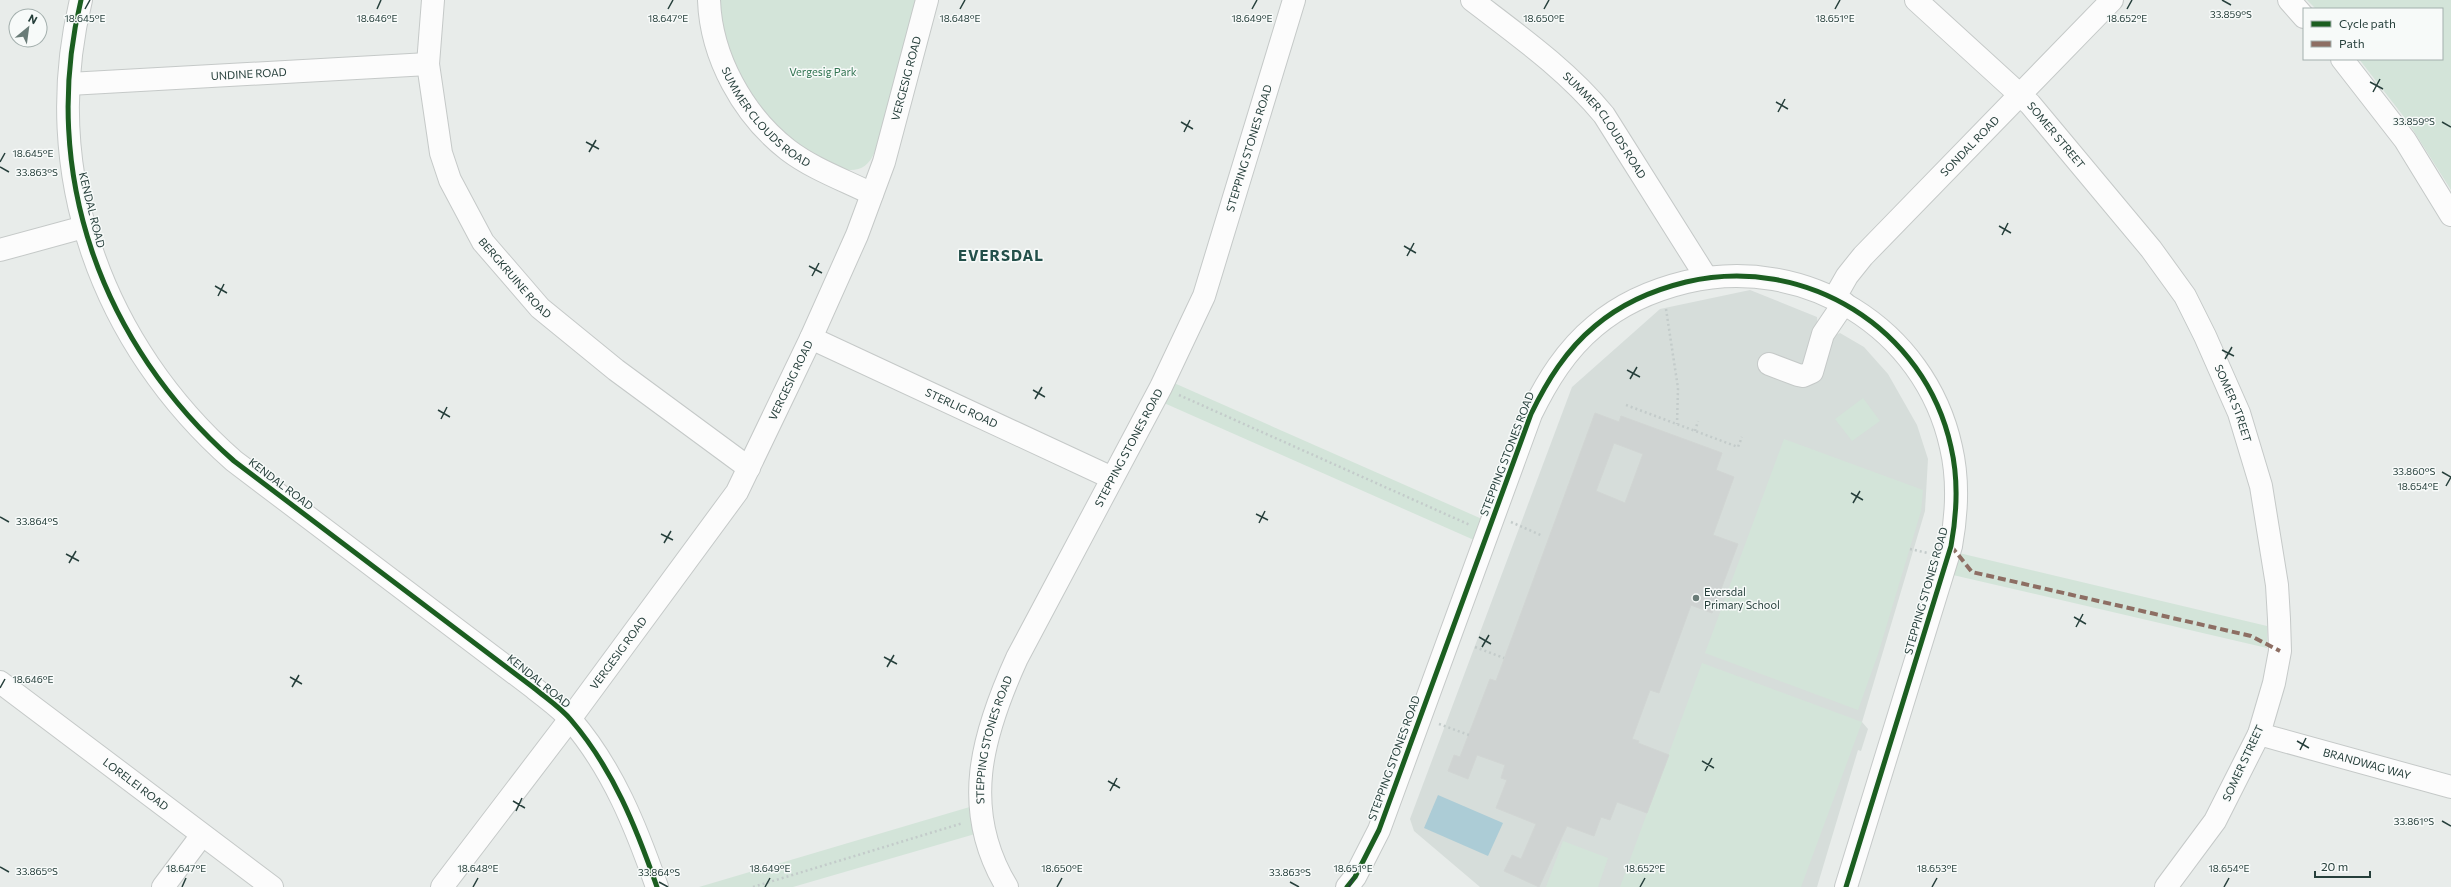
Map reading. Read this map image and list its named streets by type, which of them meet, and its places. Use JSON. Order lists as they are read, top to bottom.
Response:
{
  "streets": {
    "street": [
      "UNDINE ROAD",
      "VERGESIG ROAD",
      "SUMMER CLOUDS ROAD",
      "SOMER STREET",
      "SONDAL ROAD",
      "STEPPING STONES ROAD",
      "KENDAL ROAD",
      "BERGKRUINE ROAD",
      "STERLIG ROAD",
      "BRANDWAG WAY",
      "LORELEI ROAD"
    ]
  },
  "crossings": [
    ["UNDINE ROAD", "KENDAL ROAD"],
    ["UNDINE ROAD", "BERGKRUINE ROAD"],
    ["VERGESIG ROAD", "SUMMER CLOUDS ROAD"],
    ["VERGESIG ROAD", "KENDAL ROAD"],
    ["VERGESIG ROAD", "BERGKRUINE ROAD"],
    ["VERGESIG ROAD", "STERLIG ROAD"],
    ["SUMMER CLOUDS ROAD", "STEPPING STONES ROAD"],
    ["SOMER STREET", "SONDAL ROAD"],
    ["SOMER STREET", "BRANDWAG WAY"],
    ["SONDAL ROAD", "STEPPING STONES ROAD"],
    ["STEPPING STONES ROAD", "STERLIG ROAD"]
  ],
  "districts": ["EVERSDAL"],
  "parks": ["Vergesig Park"],
  "places": ["Eversdal Primary School"],
  "legend": ["Cycle path", "Path"],
  "scale_bar": "20 m",
  "north": "top right",
  "coordinates": [
    "33.859°S",
    "18.645°E",
    "18.646°E",
    "18.647°E",
    "18.648°E",
    "18.649°E",
    "18.650°E",
    "18.651°E",
    "18.652°E",
    "33.863°S",
    "33.860°S",
    "18.654°E",
    "33.864°S",
    "33.861°S",
    "18.653°E",
    "33.865°S"
  ]
}
